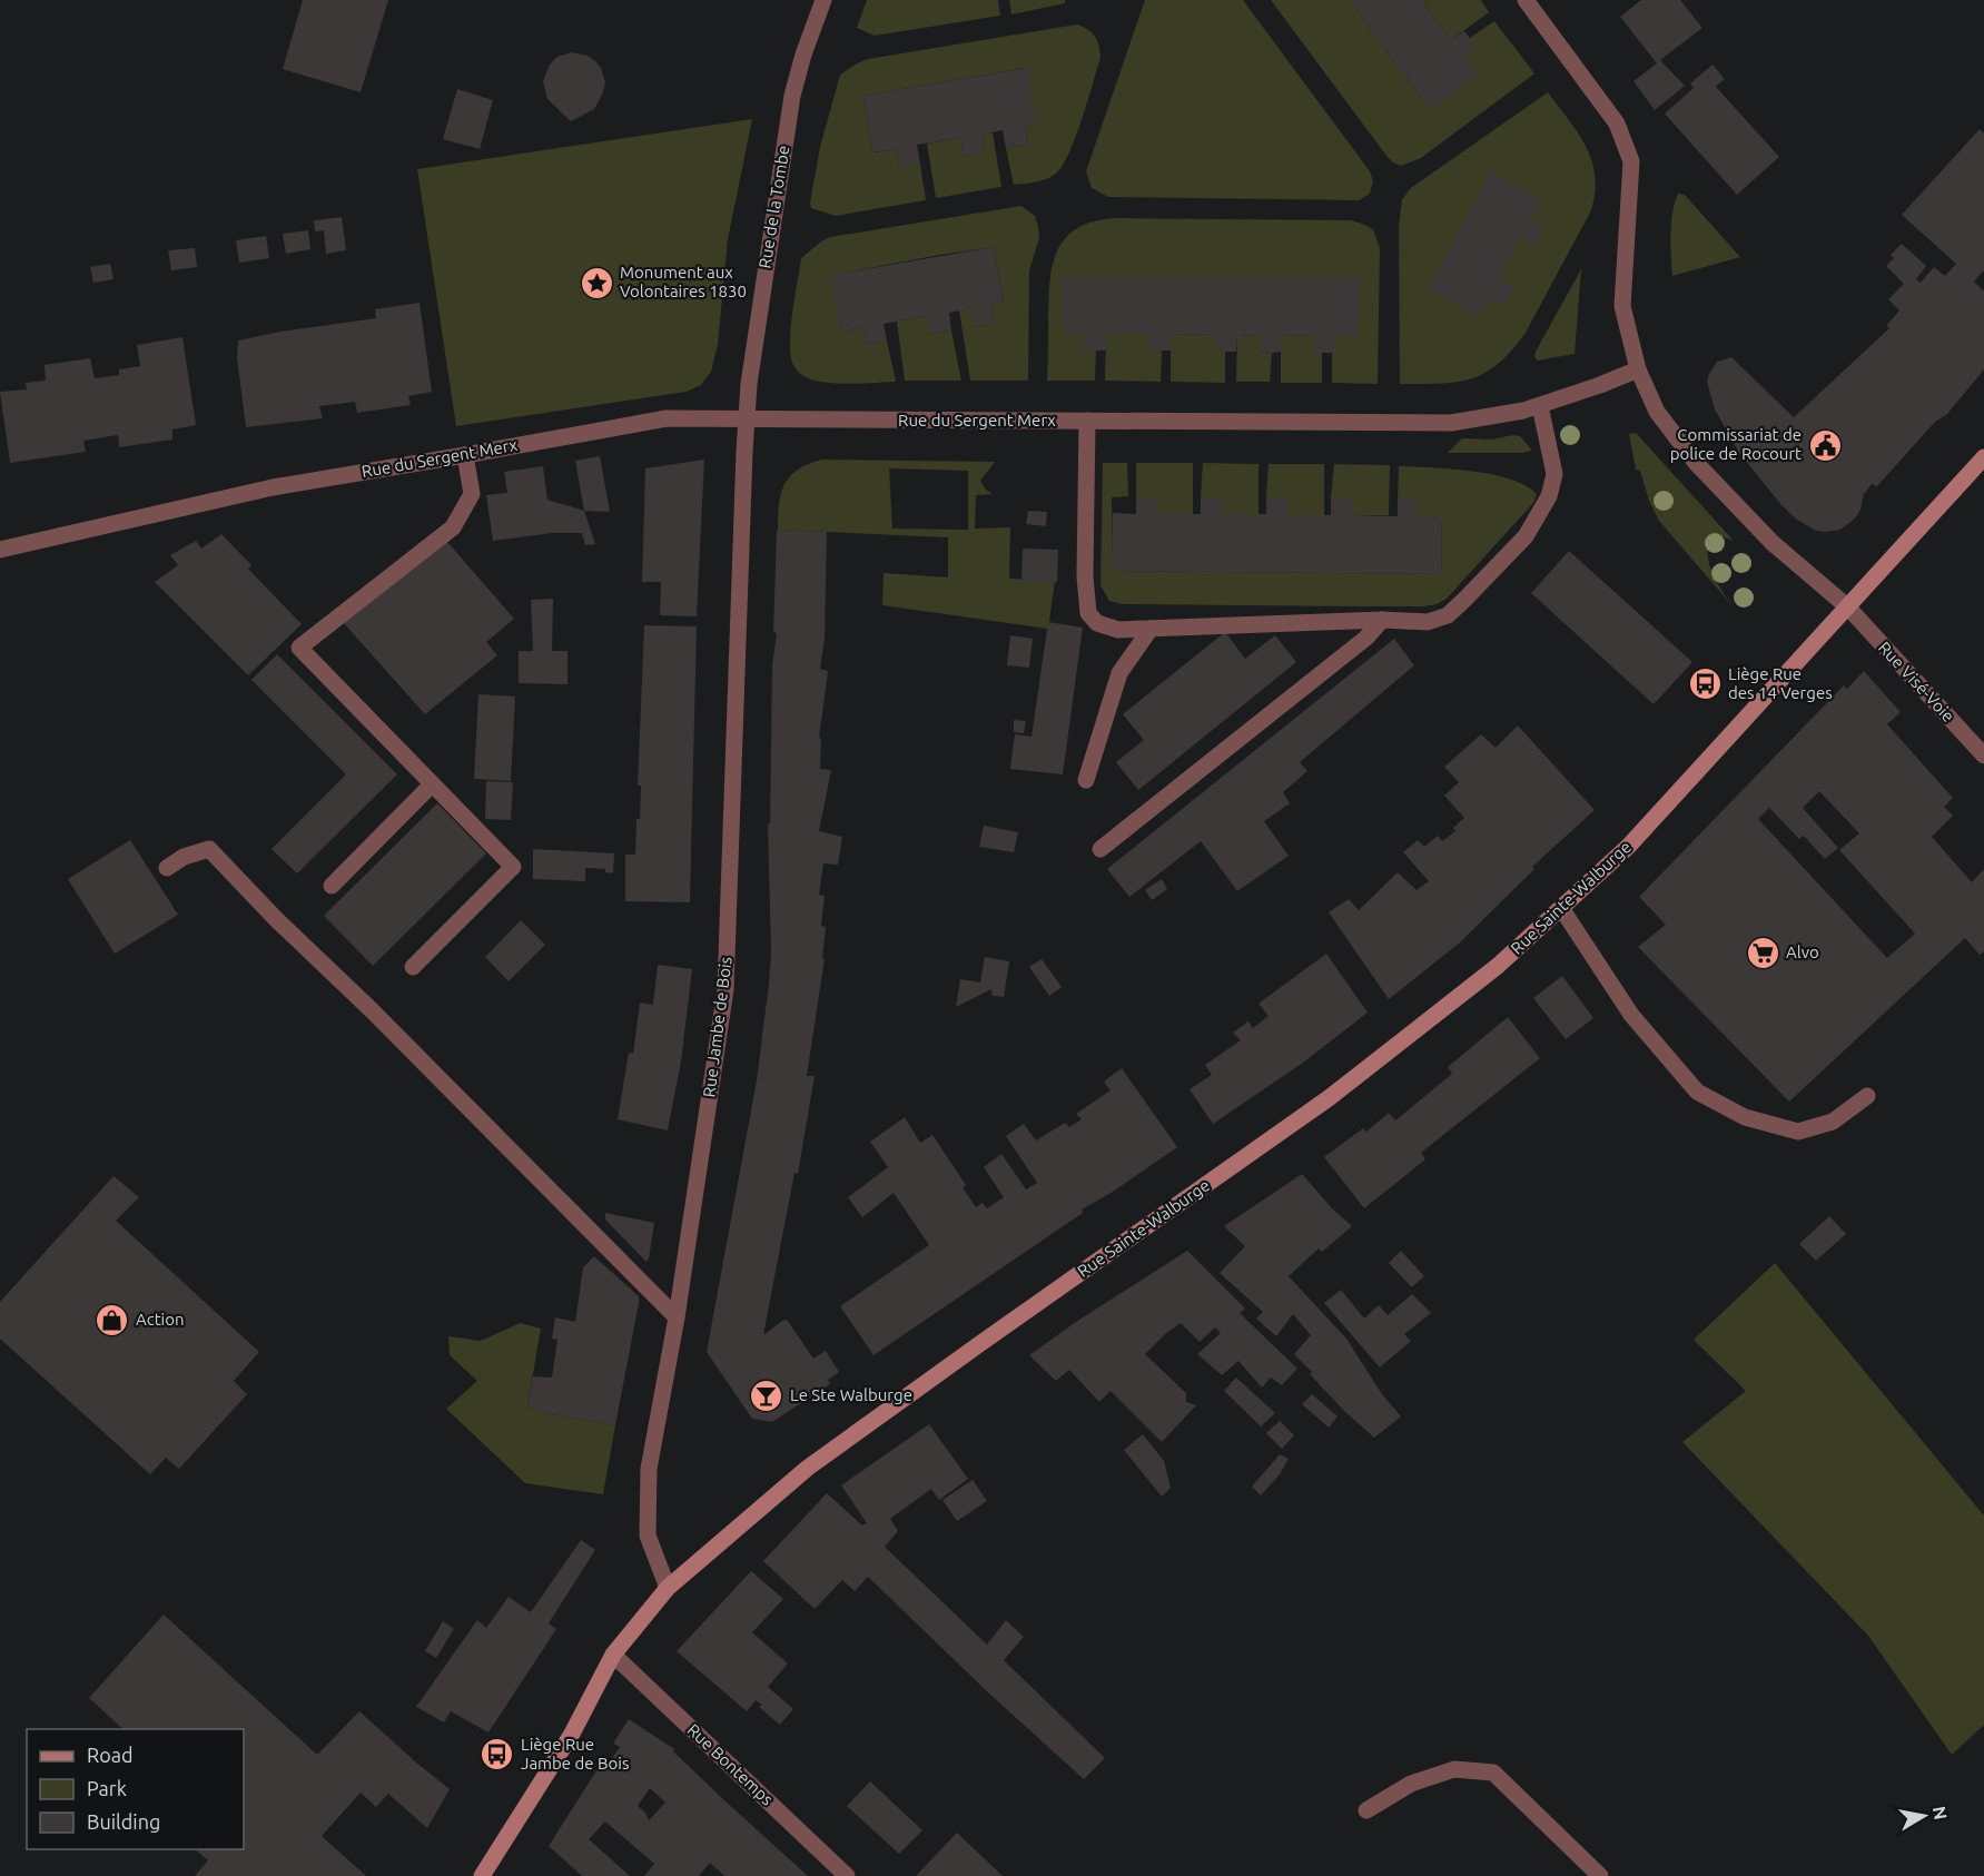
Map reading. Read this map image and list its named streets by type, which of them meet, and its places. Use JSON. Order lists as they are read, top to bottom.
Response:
{
  "streets": {
    "main road": ["Rue Sainte-Walburge"],
    "street": [
      "Rue de la Tombe",
      "Rue du Sergent Merx",
      "Rue Visé-Voie",
      "Rue Jambe de Bois",
      "Rue Bontemps"
    ]
  },
  "crossings": [
    ["Rue de la Tombe", "Rue du Sergent Merx"],
    ["Rue de la Tombe", "Rue Jambe de Bois"],
    ["Rue du Sergent Merx", "Rue Jambe de Bois"],
    ["Rue Visé-Voie", "Rue Sainte-Walburge"],
    ["Rue Sainte-Walburge", "Rue Jambe de Bois"],
    ["Rue Sainte-Walburge", "Rue Bontemps"]
  ],
  "places": {
    "place": ["Monument aux Volontaires 1830"],
    "public building": ["Commissariat de police de Rocourt"],
    "bus stop": ["Liège Rue des 14 Verges", "Liège Rue Jambe de Bois"],
    "supermarket": ["Alvo"],
    "shop": ["Action"],
    "bar": ["Le Ste Walburge"]
  },
  "legend": ["Road", "Park", "Building"],
  "north": "right"
}
